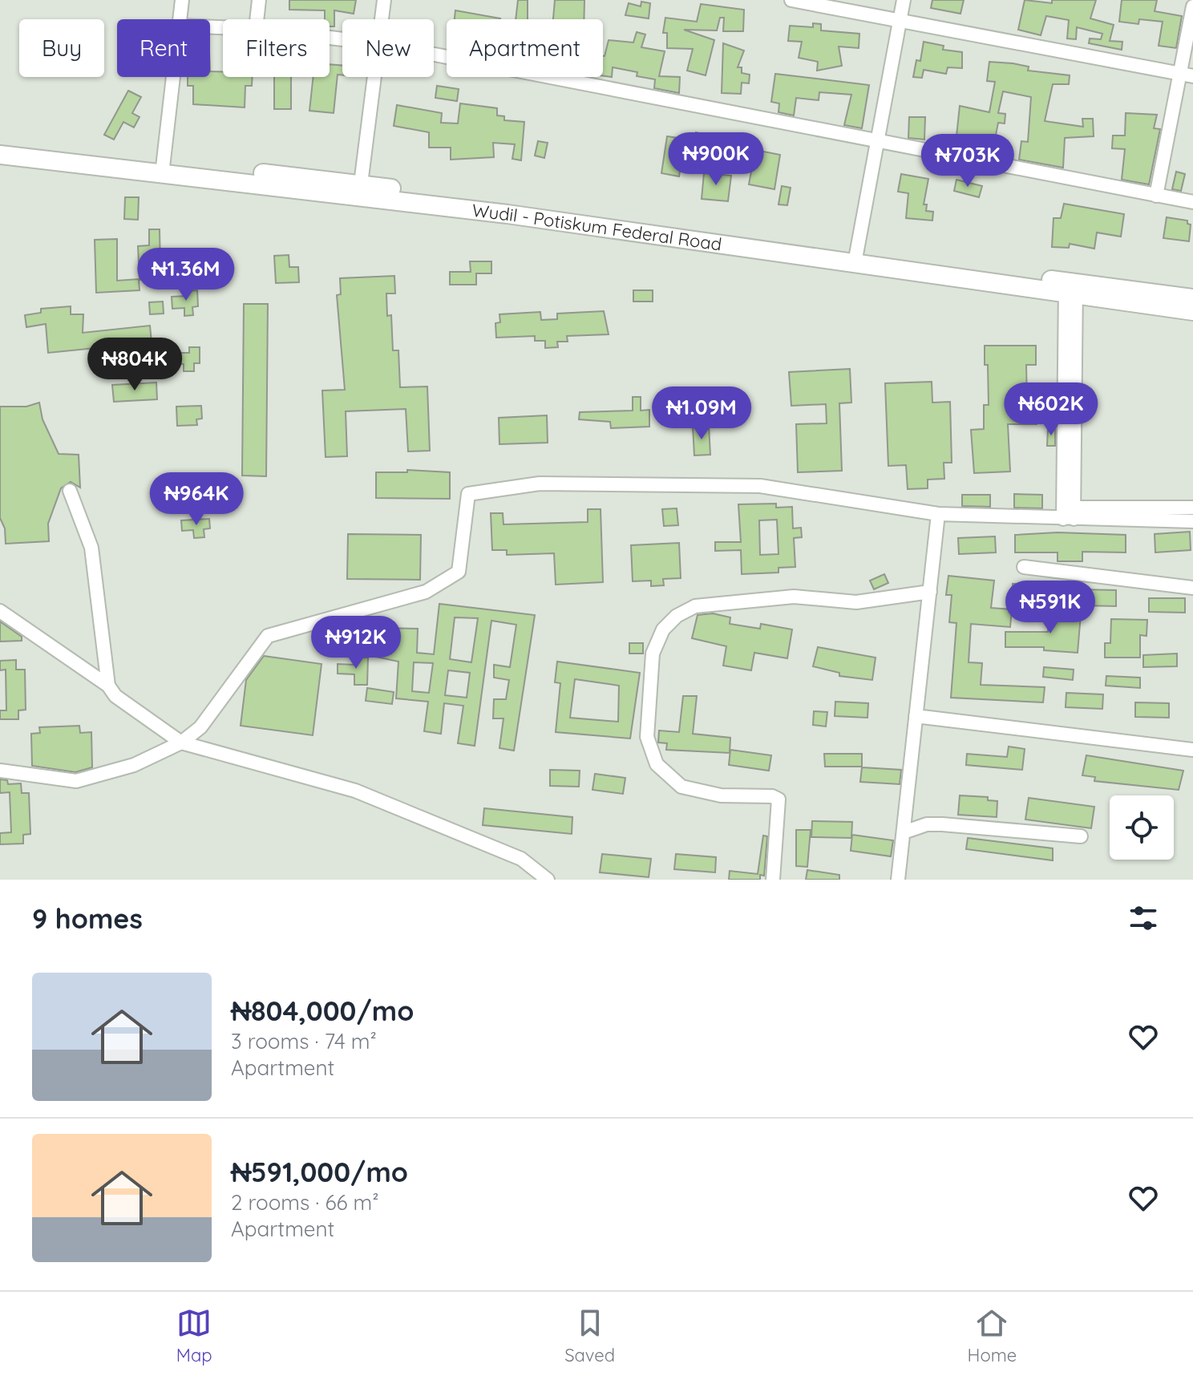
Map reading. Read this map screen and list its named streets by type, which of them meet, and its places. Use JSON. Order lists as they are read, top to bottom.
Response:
{
  "streets": {
    "main road": ["Wudil - Potiskum Federal Road"]
  },
  "page": {
    "chip": [
      "Buy",
      "Rent",
      "Filters",
      "New",
      "Apartment"
    ],
    "price": [
      "₦900K",
      "₦703K",
      "₦1.36M",
      "₦804K",
      "₦602K",
      "₦1.09M",
      "₦964K",
      "₦591K",
      "₦912K"
    ],
    "heading": "9 homes",
    "list": [
      {
        "name": "₦804,000/mo",
        "note": "3 rooms · 74 m² · Apartment"
      },
      {
        "name": "₦591,000/mo",
        "note": "2 rooms · 66 m² · Apartment"
      }
    ],
    "tabs": ["Map", "Saved", "Home"]
  }
}
